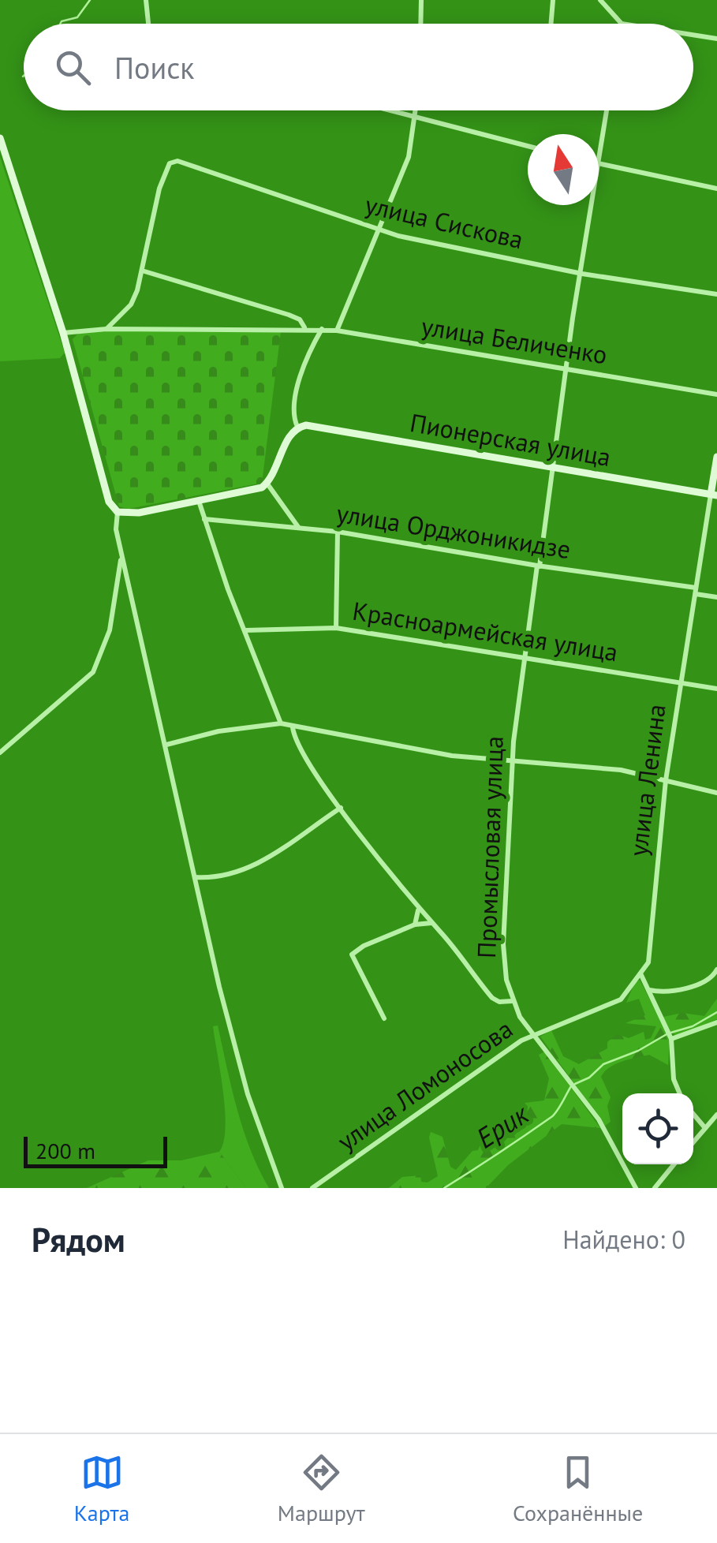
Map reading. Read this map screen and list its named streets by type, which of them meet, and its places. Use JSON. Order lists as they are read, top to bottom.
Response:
{
  "streets": {
    "street": [
      "улица Сискова",
      "улица Беличенко",
      "Пионерская улица",
      "улица Орджоникидзе",
      "Красноармейская улица",
      "улица Ленина",
      "Промысловая улица",
      "улица Ломоносова"
    ]
  },
  "crossings": [
    ["улица Сискова", "улица Беличенко"],
    ["улица Сискова", "Промысловая улица"],
    ["улица Беличенко", "Промысловая улица"],
    ["Пионерская улица", "улица Ленина"],
    ["Пионерская улица", "Промысловая улица"],
    ["улица Орджоникидзе", "улица Ленина"],
    ["улица Орджоникидзе", "Промысловая улица"],
    ["Красноармейская улица", "улица Ленина"],
    ["Красноармейская улица", "Промысловая улица"],
    ["улица Ленина", "улица Ломоносова"],
    ["Промысловая улица", "улица Ломоносова"]
  ],
  "water": ["Ерик"],
  "scale_bar": "200 m",
  "north": "top",
  "page": {
    "search": "Поиск",
    "scale": "200 m",
    "heading": ["Рядом", "Найдено: 0"],
    "nav": ["Карта", "Маршрут", "Сохранённые"]
  }
}
